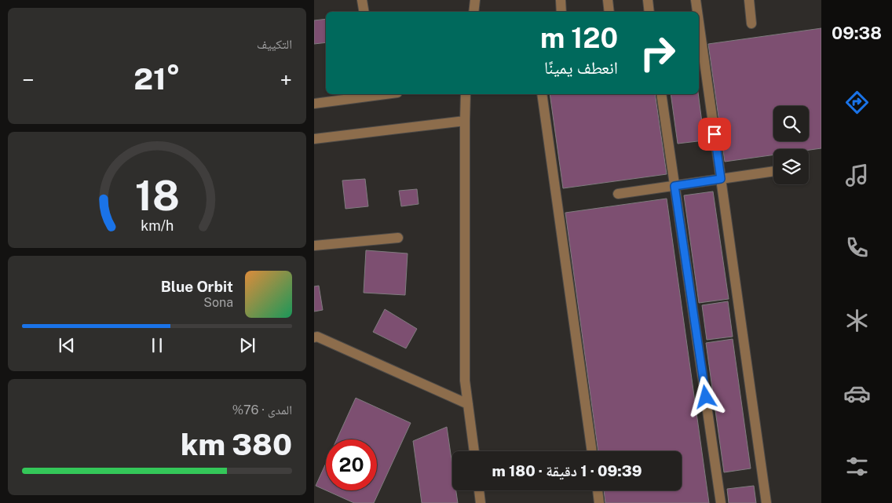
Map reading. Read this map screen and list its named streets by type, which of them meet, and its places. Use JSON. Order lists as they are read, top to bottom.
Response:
{
  "page": {
    "tabs": "09:38",
    "tile": [
      "التكييف",
      ["المدى · 76%", "380 km"]
    ],
    "turn": ["120 m", "انعطف يمينًا"],
    "heat": ["−", "21°", "+"],
    "song": ["Blue Orbit", "Sona"],
    "limit": "20",
    "trip": "09:39 · 1 دقيقة · 180 m",
    "gauge": ["18", "km/h"]
  }
}
